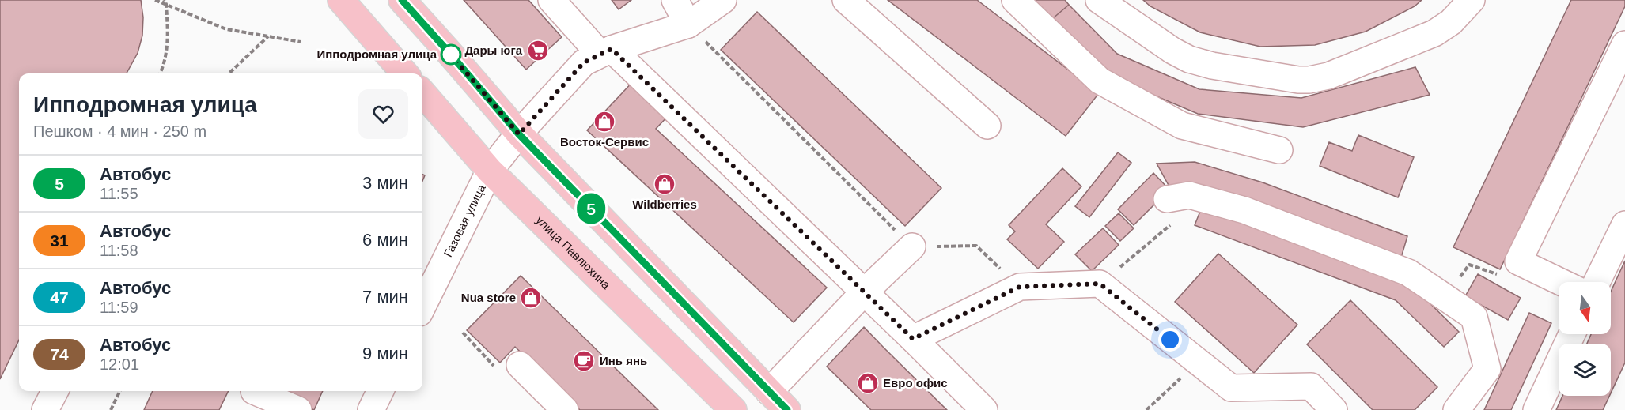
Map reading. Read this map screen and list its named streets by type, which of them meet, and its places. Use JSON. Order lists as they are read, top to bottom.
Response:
{
  "streets": {
    "main road": ["улица Павлюхина"],
    "street": ["Газовая улица"]
  },
  "crossings": [
    ["Газовая улица", "улица Павлюхина"]
  ],
  "places": {
    "supermarket": ["Дары юга"],
    "other": ["Ипподромная улица"],
    "shop": [
      "Восток-Сервис",
      "Wildberries",
      "Nua store",
      "Евро офис"
    ],
    "cafe": ["Инь янь"]
  },
  "lines": ["bus line 5"],
  "north": "bottom",
  "page": {
    "on_map": "5",
    "heading": ["Ипподромная улица", "Пешком · 4 мин · 250 m"],
    "list": [
      {
        "mark": "5",
        "name": "Автобус",
        "note": "11:55",
        "value": "3 мин"
      },
      {
        "mark": "31",
        "name": "Автобус",
        "note": "11:58",
        "value": "6 мин"
      },
      {
        "mark": "47",
        "name": "Автобус",
        "note": "11:59",
        "value": "7 мин"
      },
      {
        "mark": "74",
        "name": "Автобус",
        "note": "12:01",
        "value": "9 мин"
      }
    ]
  }
}
